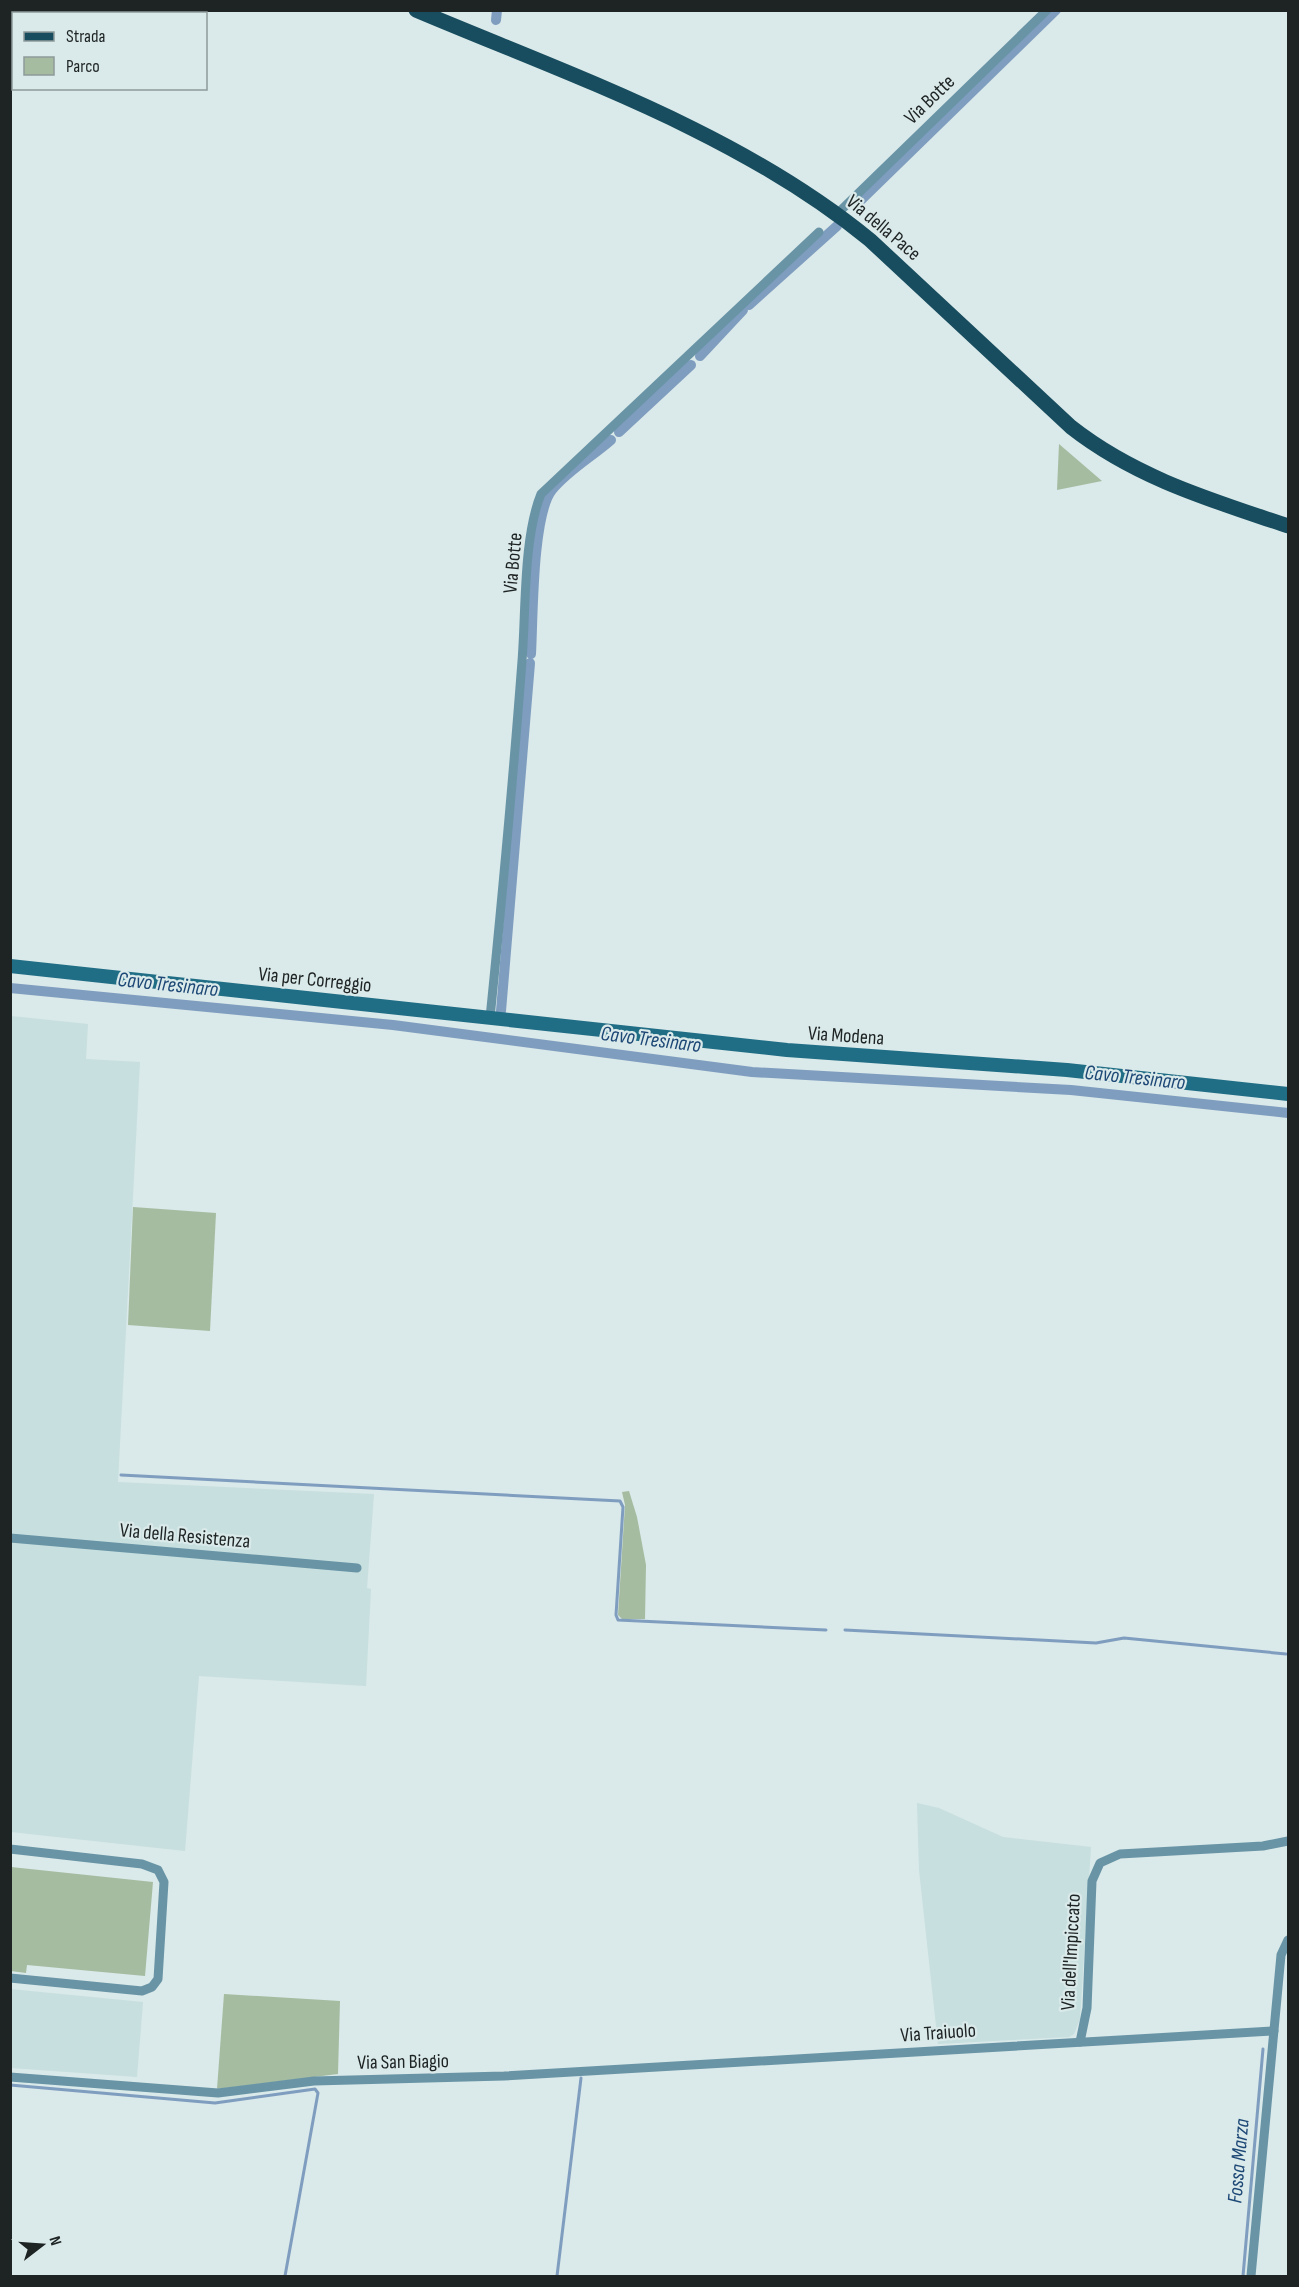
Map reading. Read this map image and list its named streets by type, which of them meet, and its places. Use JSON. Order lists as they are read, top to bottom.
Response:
{
  "streets": {
    "main road": ["Via della Pace"],
    "street": [
      "Via Botte",
      "Via per Correggio",
      "Via Modena",
      "Via della Resistenza",
      "Via dell'Impiccato",
      "Via Traiuolo",
      "Via San Biagio"
    ]
  },
  "crossings": [
    ["Via Botte", "Via della Pace"],
    ["Via Botte", "Via Modena"],
    ["Via per Correggio", "Via Modena"],
    ["Via dell'Impiccato", "Via Traiuolo"],
    ["Via Traiuolo", "Via San Biagio"]
  ],
  "water": ["Cavo Tresinaro", "Fossa Marza"],
  "legend": ["Strada", "Parco"],
  "north": "right"
}
